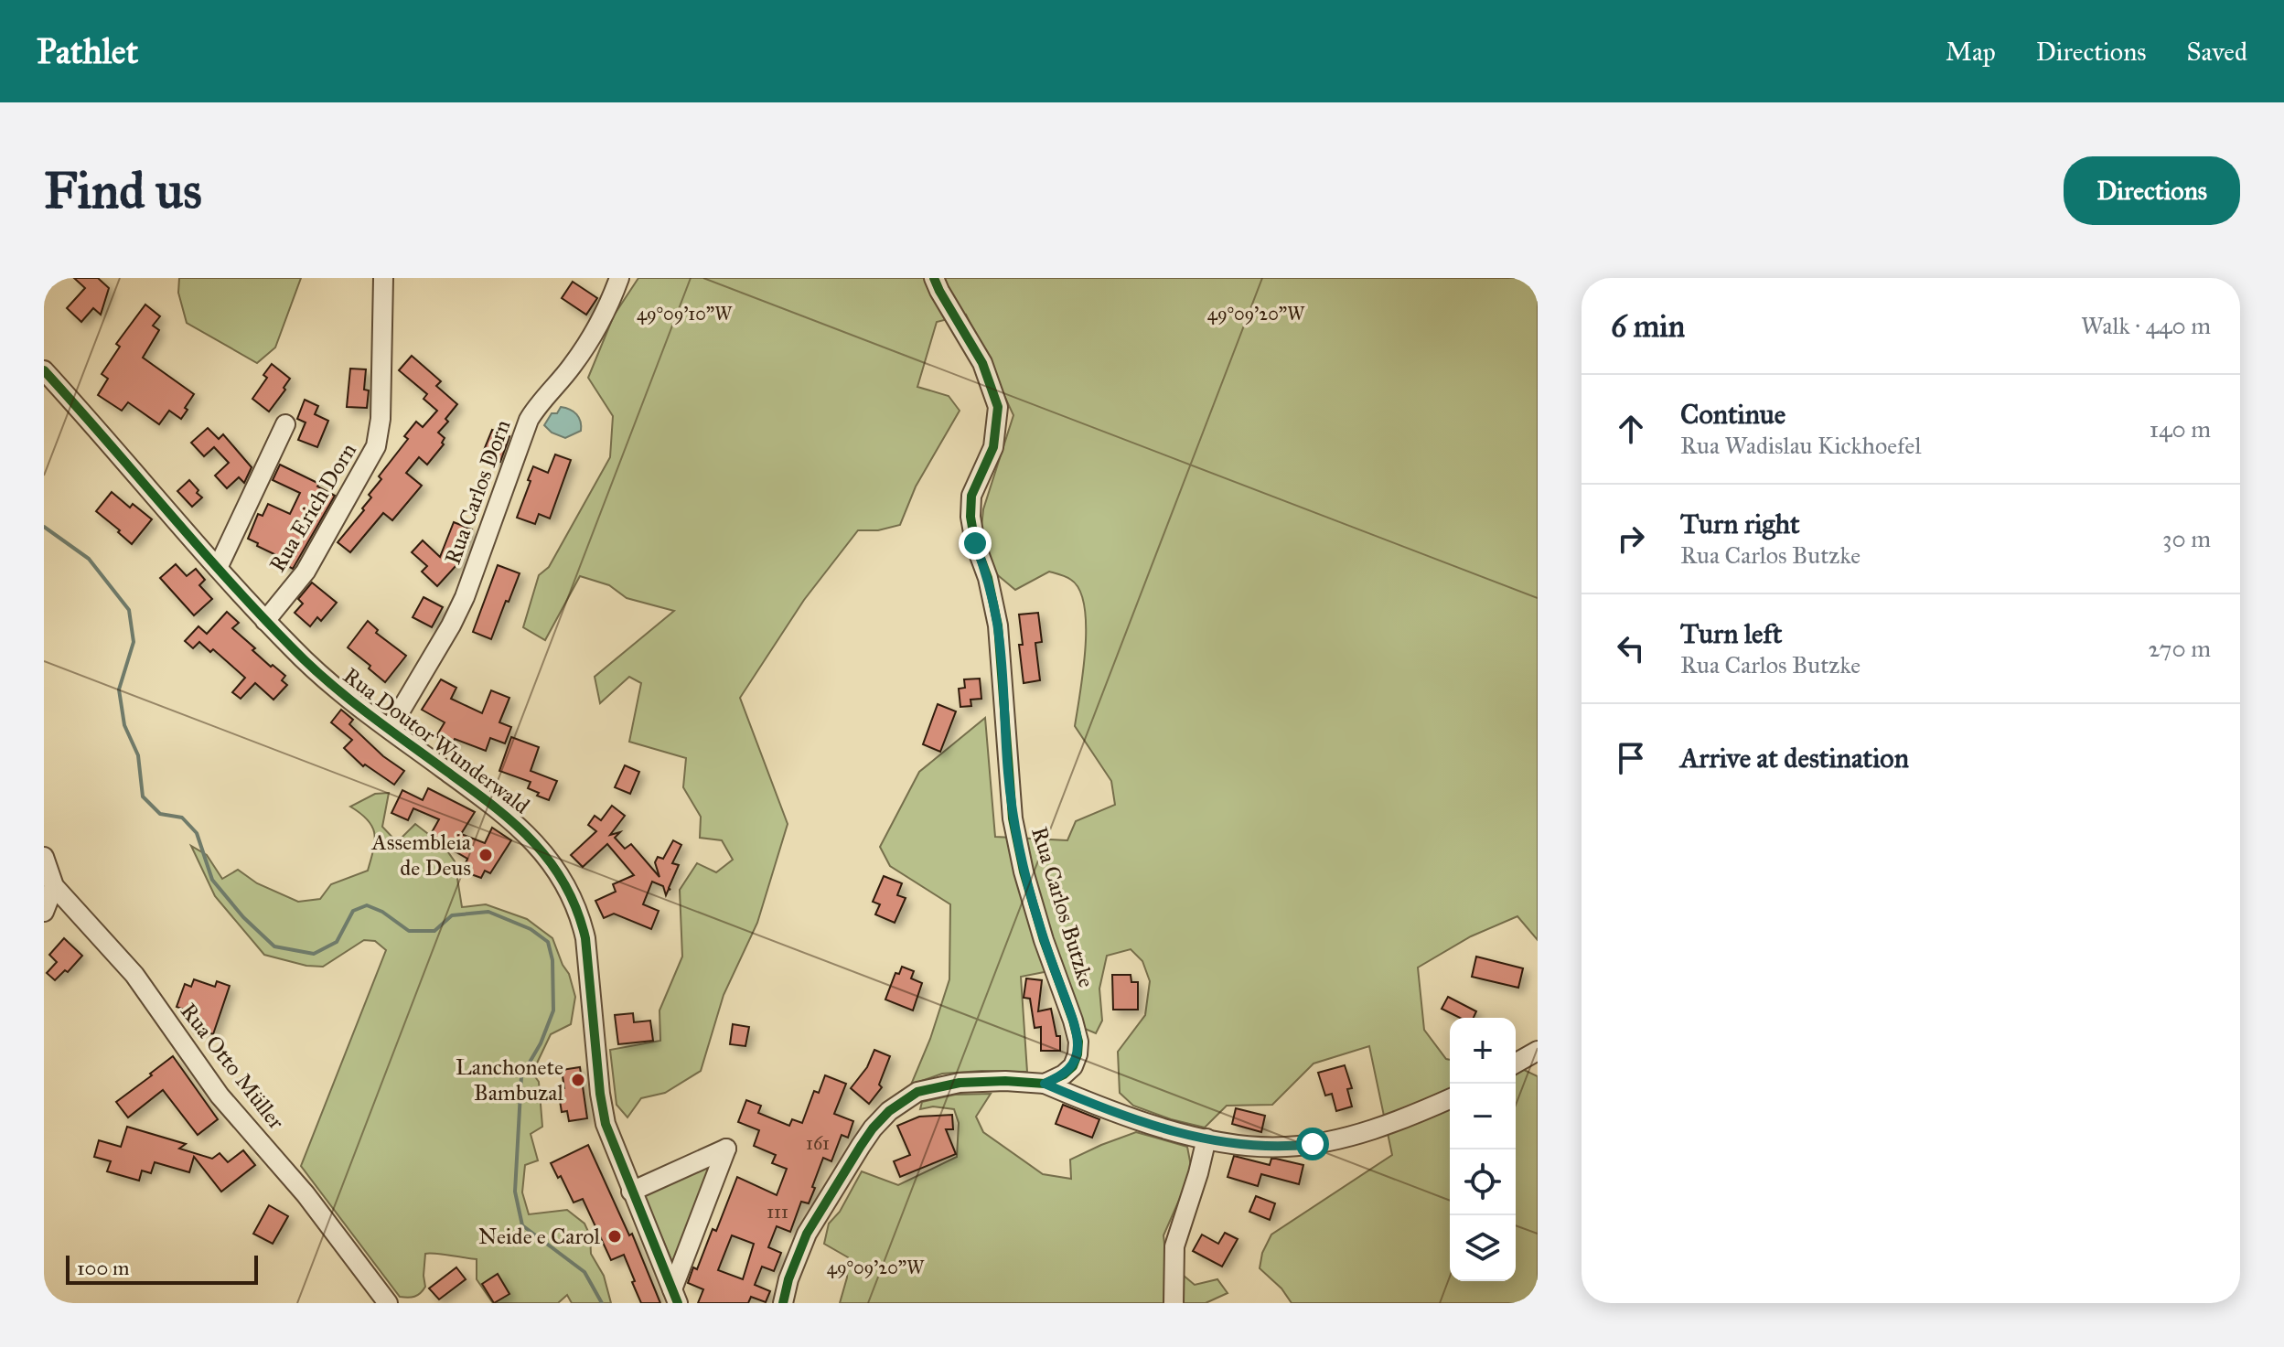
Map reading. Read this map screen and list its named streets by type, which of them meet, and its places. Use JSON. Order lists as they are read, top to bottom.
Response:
{
  "streets": {
    "street": [
      "Rua Carlos Dorn",
      "Rua Erich Dorn",
      "Rua Doutor Wunderwald",
      "Rua Carlos Butzke",
      "Rua Otto Müller"
    ]
  },
  "crossings": [
    ["Rua Carlos Dorn", "Rua Doutor Wunderwald"],
    ["Rua Erich Dorn", "Rua Doutor Wunderwald"]
  ],
  "places": ["Assembleia de Deus", "Lanchonete Bambuzal", "Neide e Carol"],
  "house_numbers": ["161", "111"],
  "scale_bar": "100 m",
  "page": {
    "header": "Pathlet",
    "nav": ["Map", "Directions", "Saved"],
    "buttons": "Directions",
    "title": "Find us",
    "heading": ["6 min", "Walk · 440 m"],
    "list": [
      ["Continue", "Rua Wadislau Kickhoefel", "140 m"],
      ["Turn right", "Rua Carlos Butzke", "30 m"],
      ["Turn left", "Rua Carlos Butzke", "270 m"],
      "Arrive at destination"
    ],
    "map_buttons": ["+", "−"],
    "scale": "100 m"
  },
  "coordinates": ["49°09'10\"W", "49°09'20\"W"]
}
